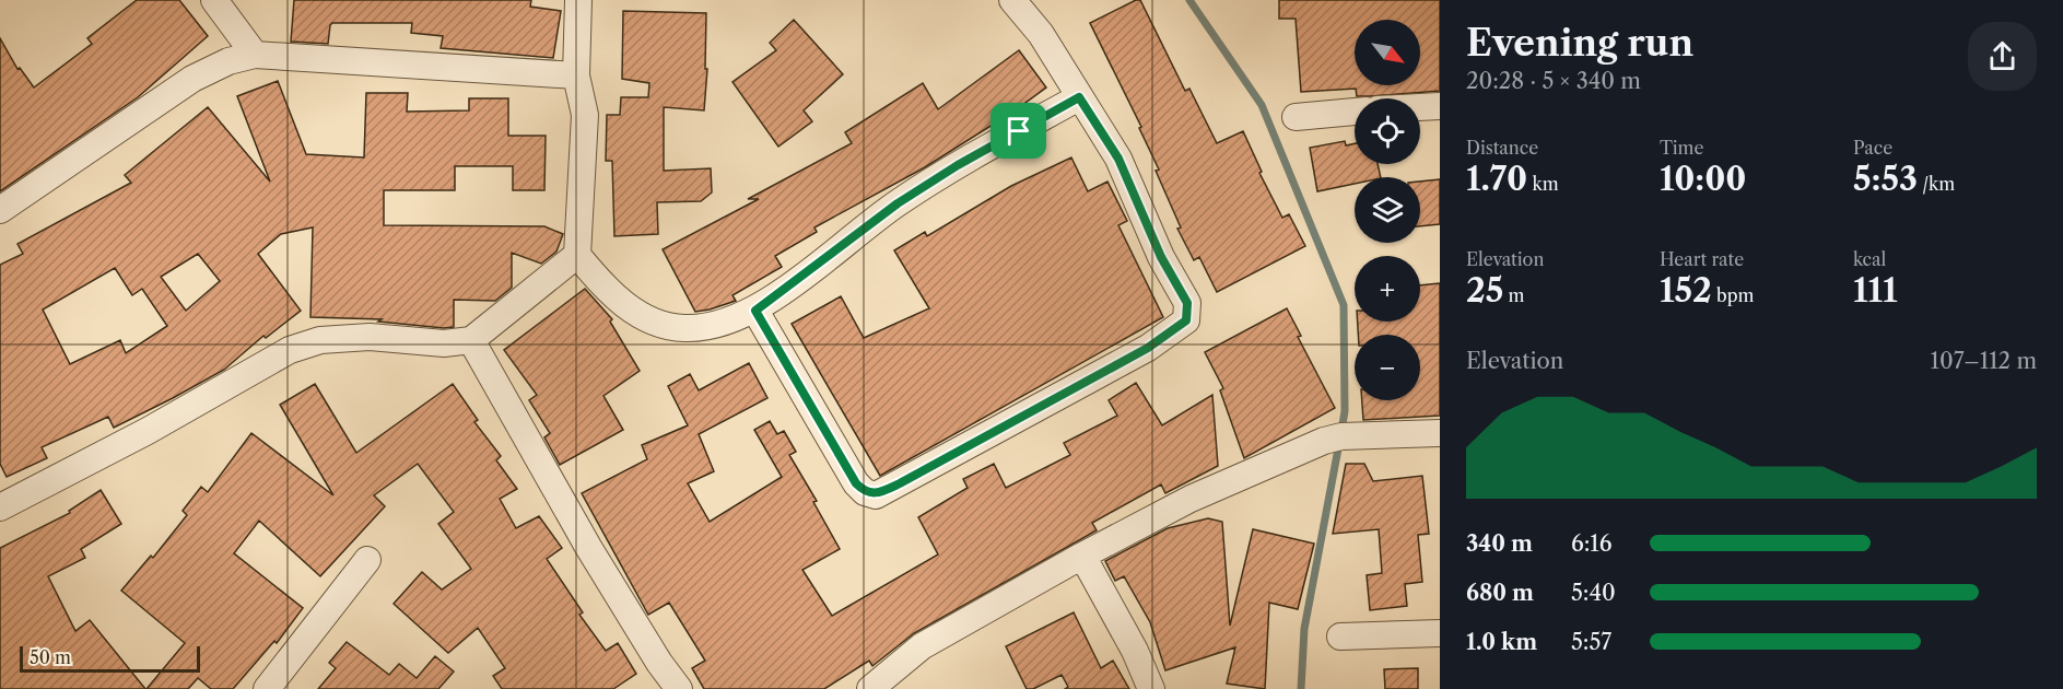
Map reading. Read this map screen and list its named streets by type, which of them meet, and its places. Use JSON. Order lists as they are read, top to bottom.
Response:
{
  "scale_bar": "50 m",
  "north": "bottom right",
  "page": {
    "heading": ["Evening run", "20:28 · 5 × 340 m"],
    "map_buttons": ["+", "−"],
    "stats": [
      ["Distance", "1.70 km"],
      ["Time", "10:00"],
      ["Pace", "5:53 /km"],
      ["Elevation", "25 m"],
      ["Heart rate", "152 bpm"],
      ["kcal", "111"]
    ],
    "chart": ["Elevation", "107–112 m"],
    "list": [
      {
        "name": "340 m",
        "note": "6:16"
      },
      {
        "name": "680 m",
        "note": "5:40"
      },
      {
        "name": "1.0 km",
        "note": "5:57"
      }
    ],
    "scale": "50 m"
  }
}
